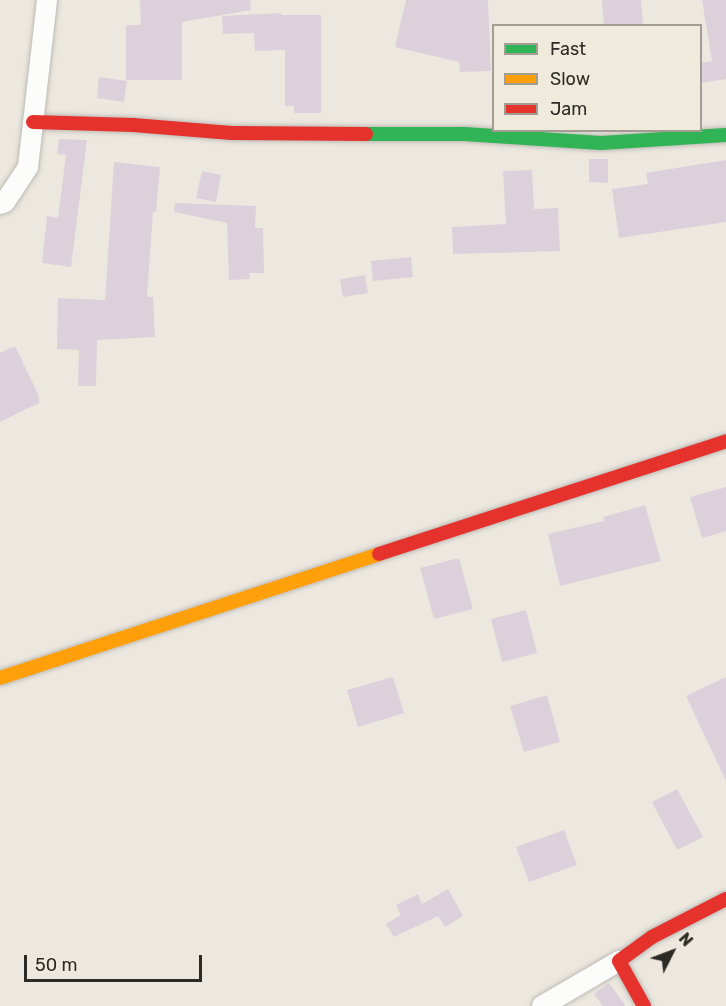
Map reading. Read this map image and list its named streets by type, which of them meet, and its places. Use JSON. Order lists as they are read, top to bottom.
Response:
{
  "legend": ["Fast", "Slow", "Jam"],
  "scale_bar": "50 m",
  "north": "top right"
}
